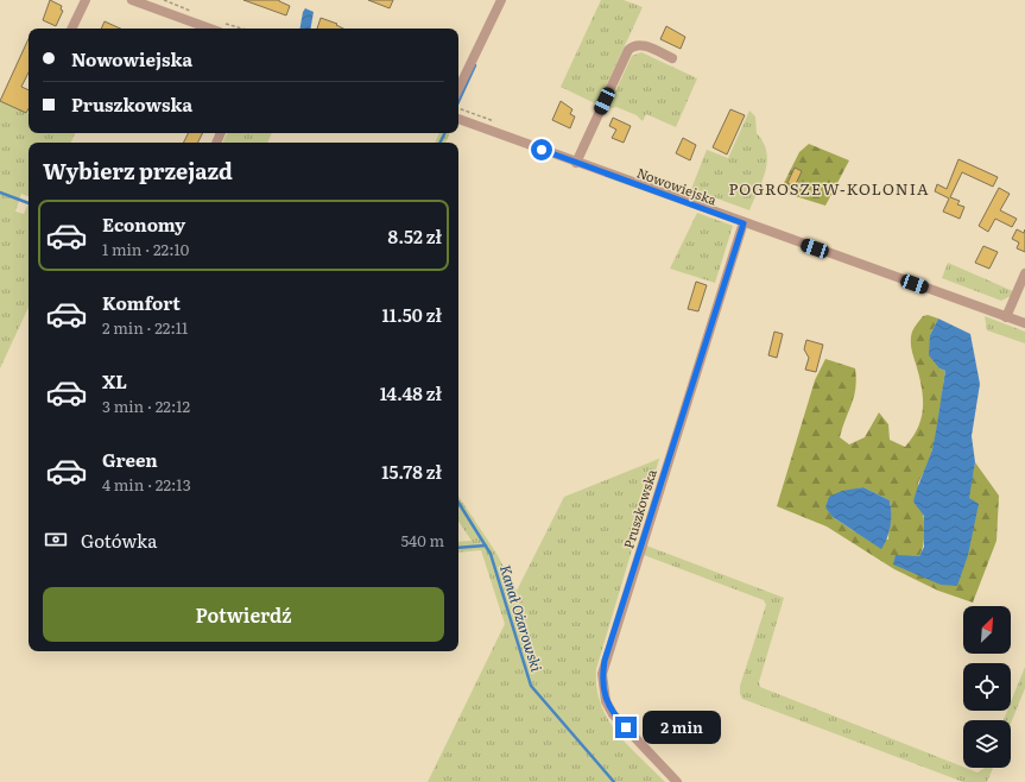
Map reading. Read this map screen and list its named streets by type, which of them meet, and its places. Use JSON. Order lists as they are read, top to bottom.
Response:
{
  "streets": {
    "street": ["Nowowiejska", "Pruszkowska"]
  },
  "crossings": [
    ["Nowowiejska", "Pruszkowska"]
  ],
  "districts": ["POGROSZEW-KOLONIA"],
  "water": ["Kanał Ożarowski"],
  "north": "top right",
  "page": {
    "banner": ["Nowowiejska", "Pruszkowska"],
    "heading": "Wybierz przejazd",
    "list": [
      {
        "name": "Economy",
        "note": "1 min · 22:10",
        "value": "8.52 zł"
      },
      {
        "name": "Komfort",
        "note": "2 min · 22:11",
        "value": "11.50 zł"
      },
      {
        "name": "XL",
        "note": "3 min · 22:12",
        "value": "14.48 zł"
      },
      {
        "name": "Green",
        "note": "4 min · 22:13",
        "value": "15.78 zł"
      }
    ],
    "pay": ["Gotówka", "540 m"],
    "buttons": "Potwierdź",
    "bubble": "2 min"
  }
}
